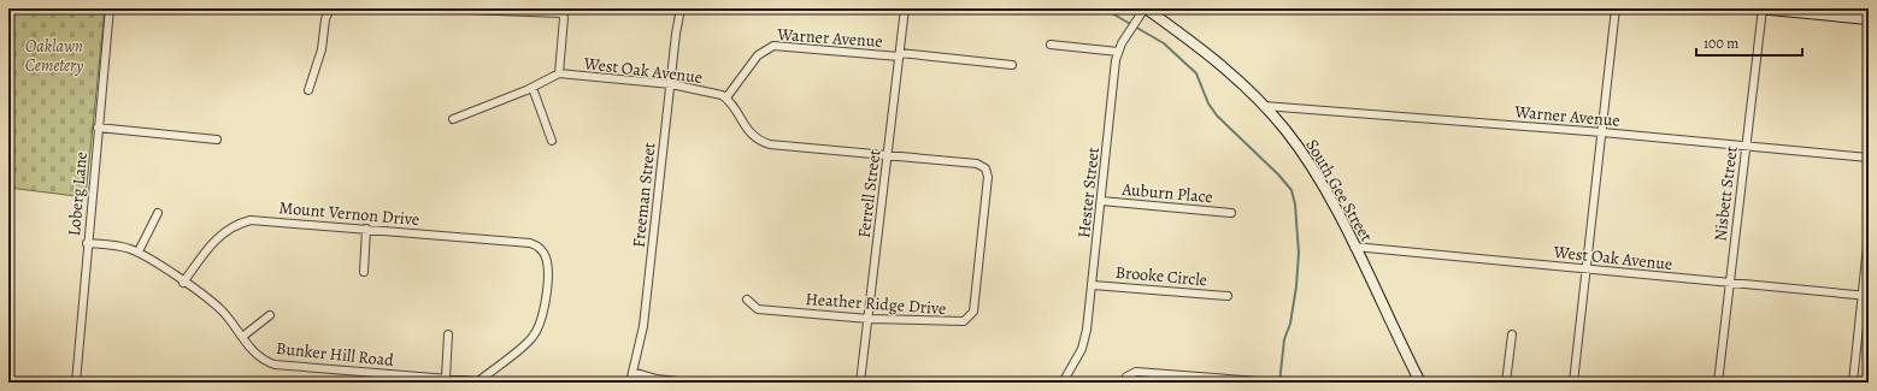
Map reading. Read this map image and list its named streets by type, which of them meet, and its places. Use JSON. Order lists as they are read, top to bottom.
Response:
{
  "streets": {
    "main road": ["South Gee Street"],
    "street": [
      "Warner Avenue",
      "West Oak Avenue",
      "Hester Street",
      "Auburn Place",
      "Loberg Lane",
      "Ferrell Street",
      "Nisbett Street",
      "Freeman Street",
      "Mount Vernon Drive",
      "Brooke Circle",
      "Heather Ridge Drive",
      "Bunker Hill Road"
    ]
  },
  "crossings": [
    ["Warner Avenue", "West Oak Avenue"],
    ["Warner Avenue", "South Gee Street"],
    ["Warner Avenue", "Ferrell Street"],
    ["Warner Avenue", "Nisbett Street"],
    ["West Oak Avenue", "South Gee Street"],
    ["West Oak Avenue", "Nisbett Street"],
    ["West Oak Avenue", "Freeman Street"],
    ["South Gee Street", "Hester Street"],
    ["Hester Street", "Auburn Place"],
    ["Hester Street", "Brooke Circle"],
    ["Loberg Lane", "Bunker Hill Road"],
    ["Ferrell Street", "Heather Ridge Drive"],
    ["Mount Vernon Drive", "Bunker Hill Road"]
  ],
  "parks": ["Oaklawn Cemetery"],
  "scale_bar": "100 m"
}
